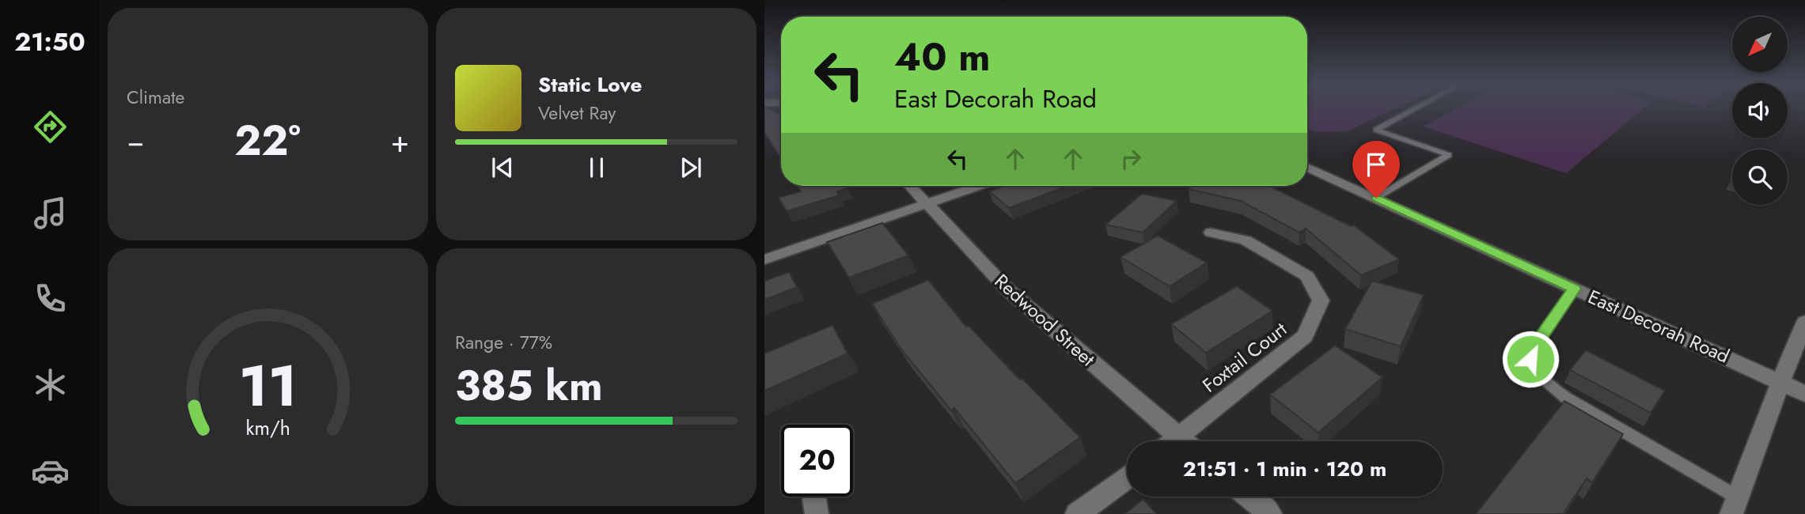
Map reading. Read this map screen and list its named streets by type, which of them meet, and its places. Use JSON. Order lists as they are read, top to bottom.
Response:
{
  "streets": {
    "street": ["Redwood Street", "East Decorah Road", "Foxtail Court"]
  },
  "crossings": [
    ["Redwood Street", "Foxtail Court"]
  ],
  "north": "bottom left",
  "page": {
    "tabs": "21:50",
    "tile": [
      "Climate",
      ["Range · 77%", "385 km"]
    ],
    "turn": ["40 m", "East Decorah Road"],
    "song": ["Static Love", "Velvet Ray"],
    "heat": ["−", "22°", "+"],
    "limit": "20",
    "trip": "21:51 · 1 min · 120 m",
    "gauge": ["11", "km/h"]
  }
}
